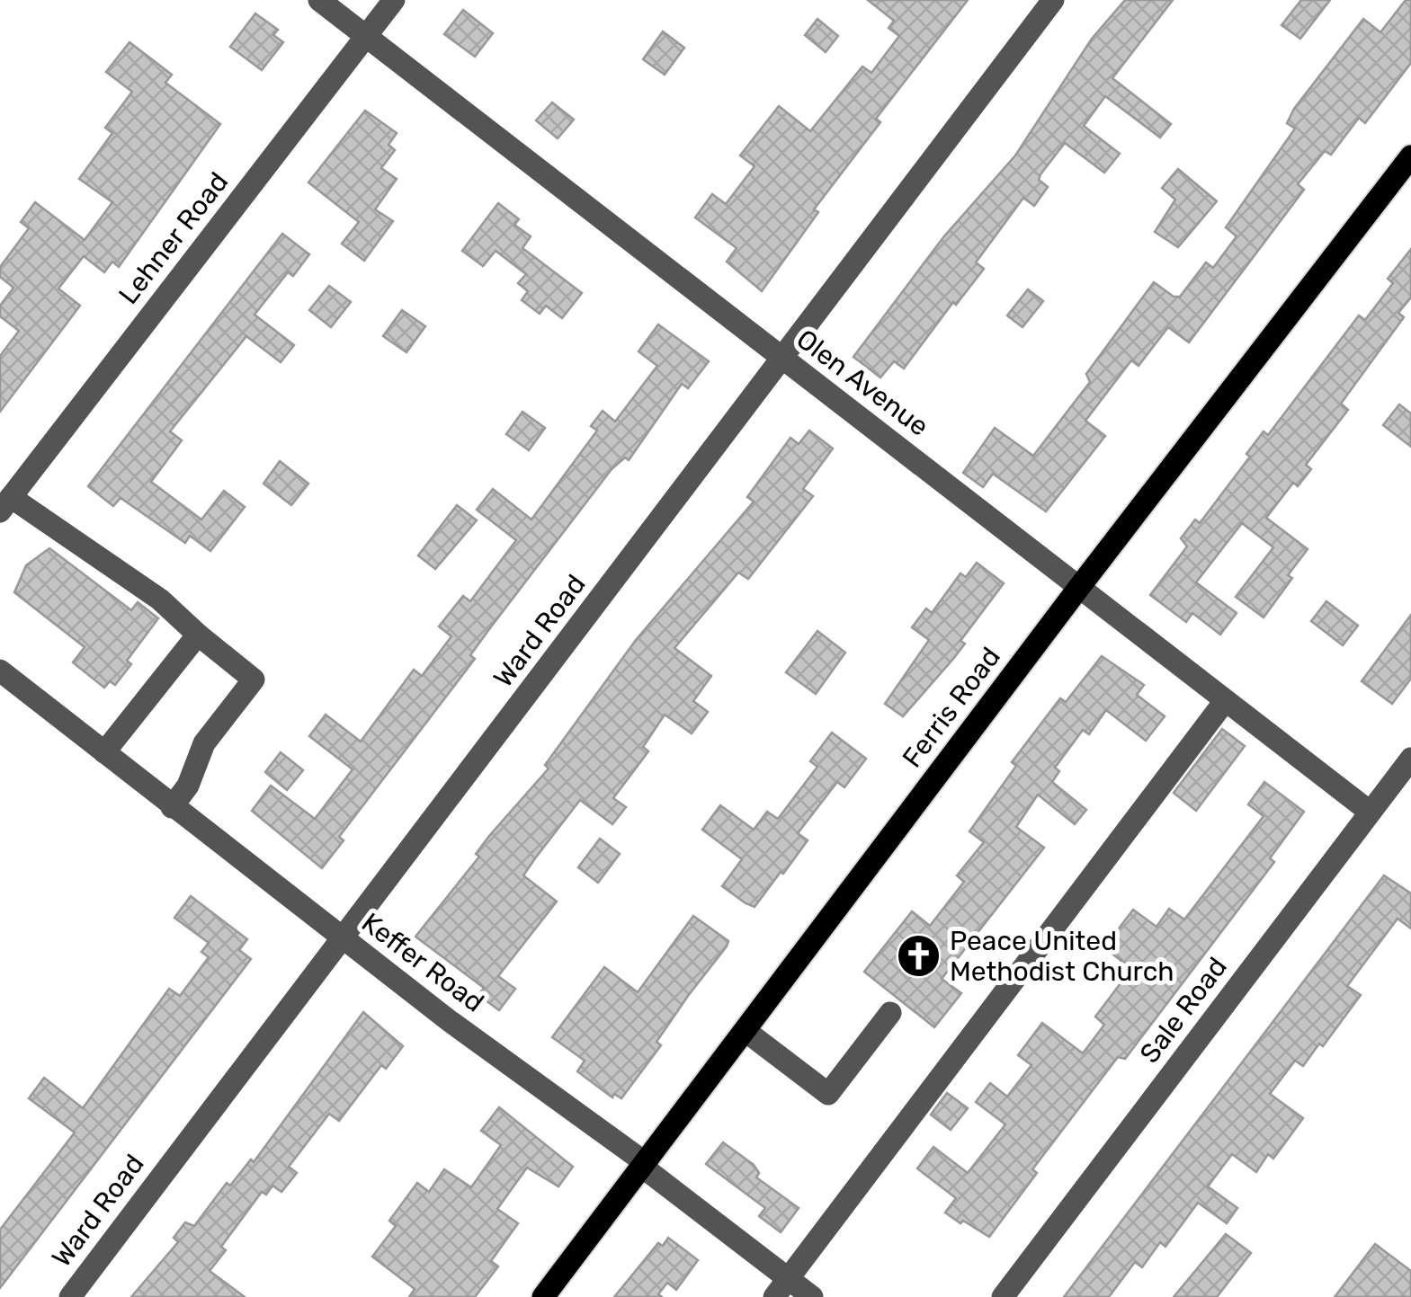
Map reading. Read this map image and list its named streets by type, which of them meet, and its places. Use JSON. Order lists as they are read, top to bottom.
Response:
{
  "streets": {
    "main road": ["Ferris Road"],
    "street": [
      "Lehner Road",
      "Olen Avenue",
      "Ward Road",
      "Keffer Road",
      "Sale Road"
    ]
  },
  "crossings": [
    ["Lehner Road", "Olen Avenue"],
    ["Olen Avenue", "Ward Road"],
    ["Olen Avenue", "Ferris Road"],
    ["Olen Avenue", "Sale Road"],
    ["Ward Road", "Keffer Road"],
    ["Ferris Road", "Keffer Road"]
  ],
  "places": {
    "church": ["Peace United Methodist Church"]
  }
}
